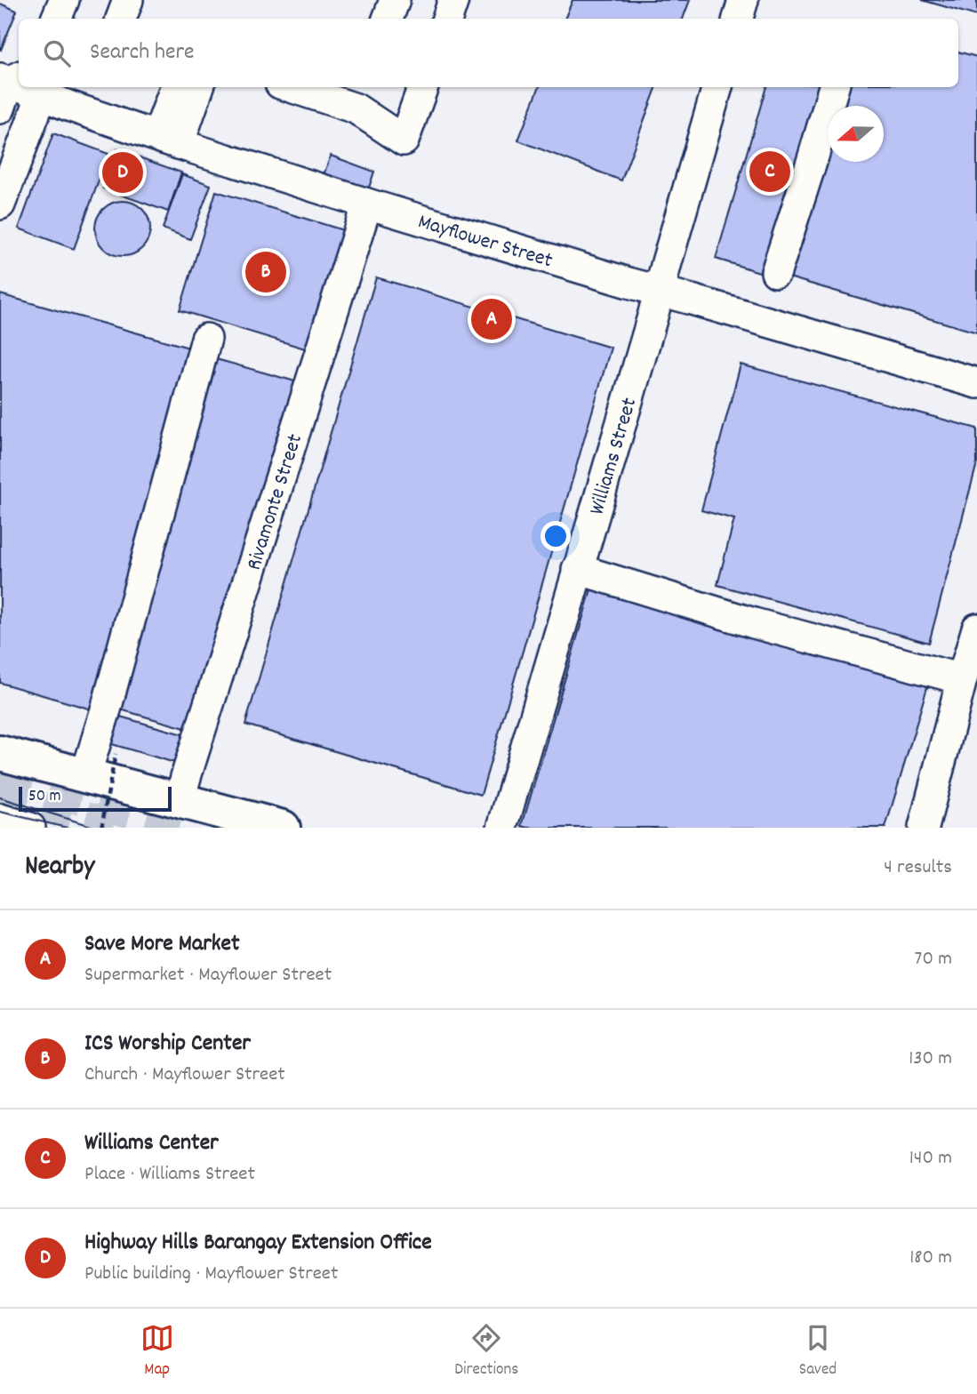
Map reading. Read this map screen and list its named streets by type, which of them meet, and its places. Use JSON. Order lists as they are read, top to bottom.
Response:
{
  "streets": {
    "street": ["Mayflower Street", "Williams Street", "Rivamonte Street"]
  },
  "crossings": [
    ["Mayflower Street", "Williams Street"],
    ["Mayflower Street", "Rivamonte Street"]
  ],
  "scale_bar": "50 m",
  "north": "left",
  "page": {
    "search": "Search here",
    "pins": [
      "C",
      "D",
      "B",
      "A"
    ],
    "scale": "50 m",
    "heading": ["Nearby", "4 results"],
    "list": [
      {
        "mark": "A",
        "name": "Save More Market",
        "note": "Supermarket · Mayflower Street",
        "value": "70 m"
      },
      {
        "mark": "B",
        "name": "ICS Worship Center",
        "note": "Church · Mayflower Street",
        "value": "130 m"
      },
      {
        "mark": "C",
        "name": "Williams Center",
        "note": "Place · Williams Street",
        "value": "140 m"
      },
      {
        "mark": "D",
        "name": "Highway Hills Barangay Extension Office",
        "note": "Public building · Mayflower Street",
        "value": "180 m"
      }
    ],
    "nav": ["Map", "Directions", "Saved"]
  }
}
